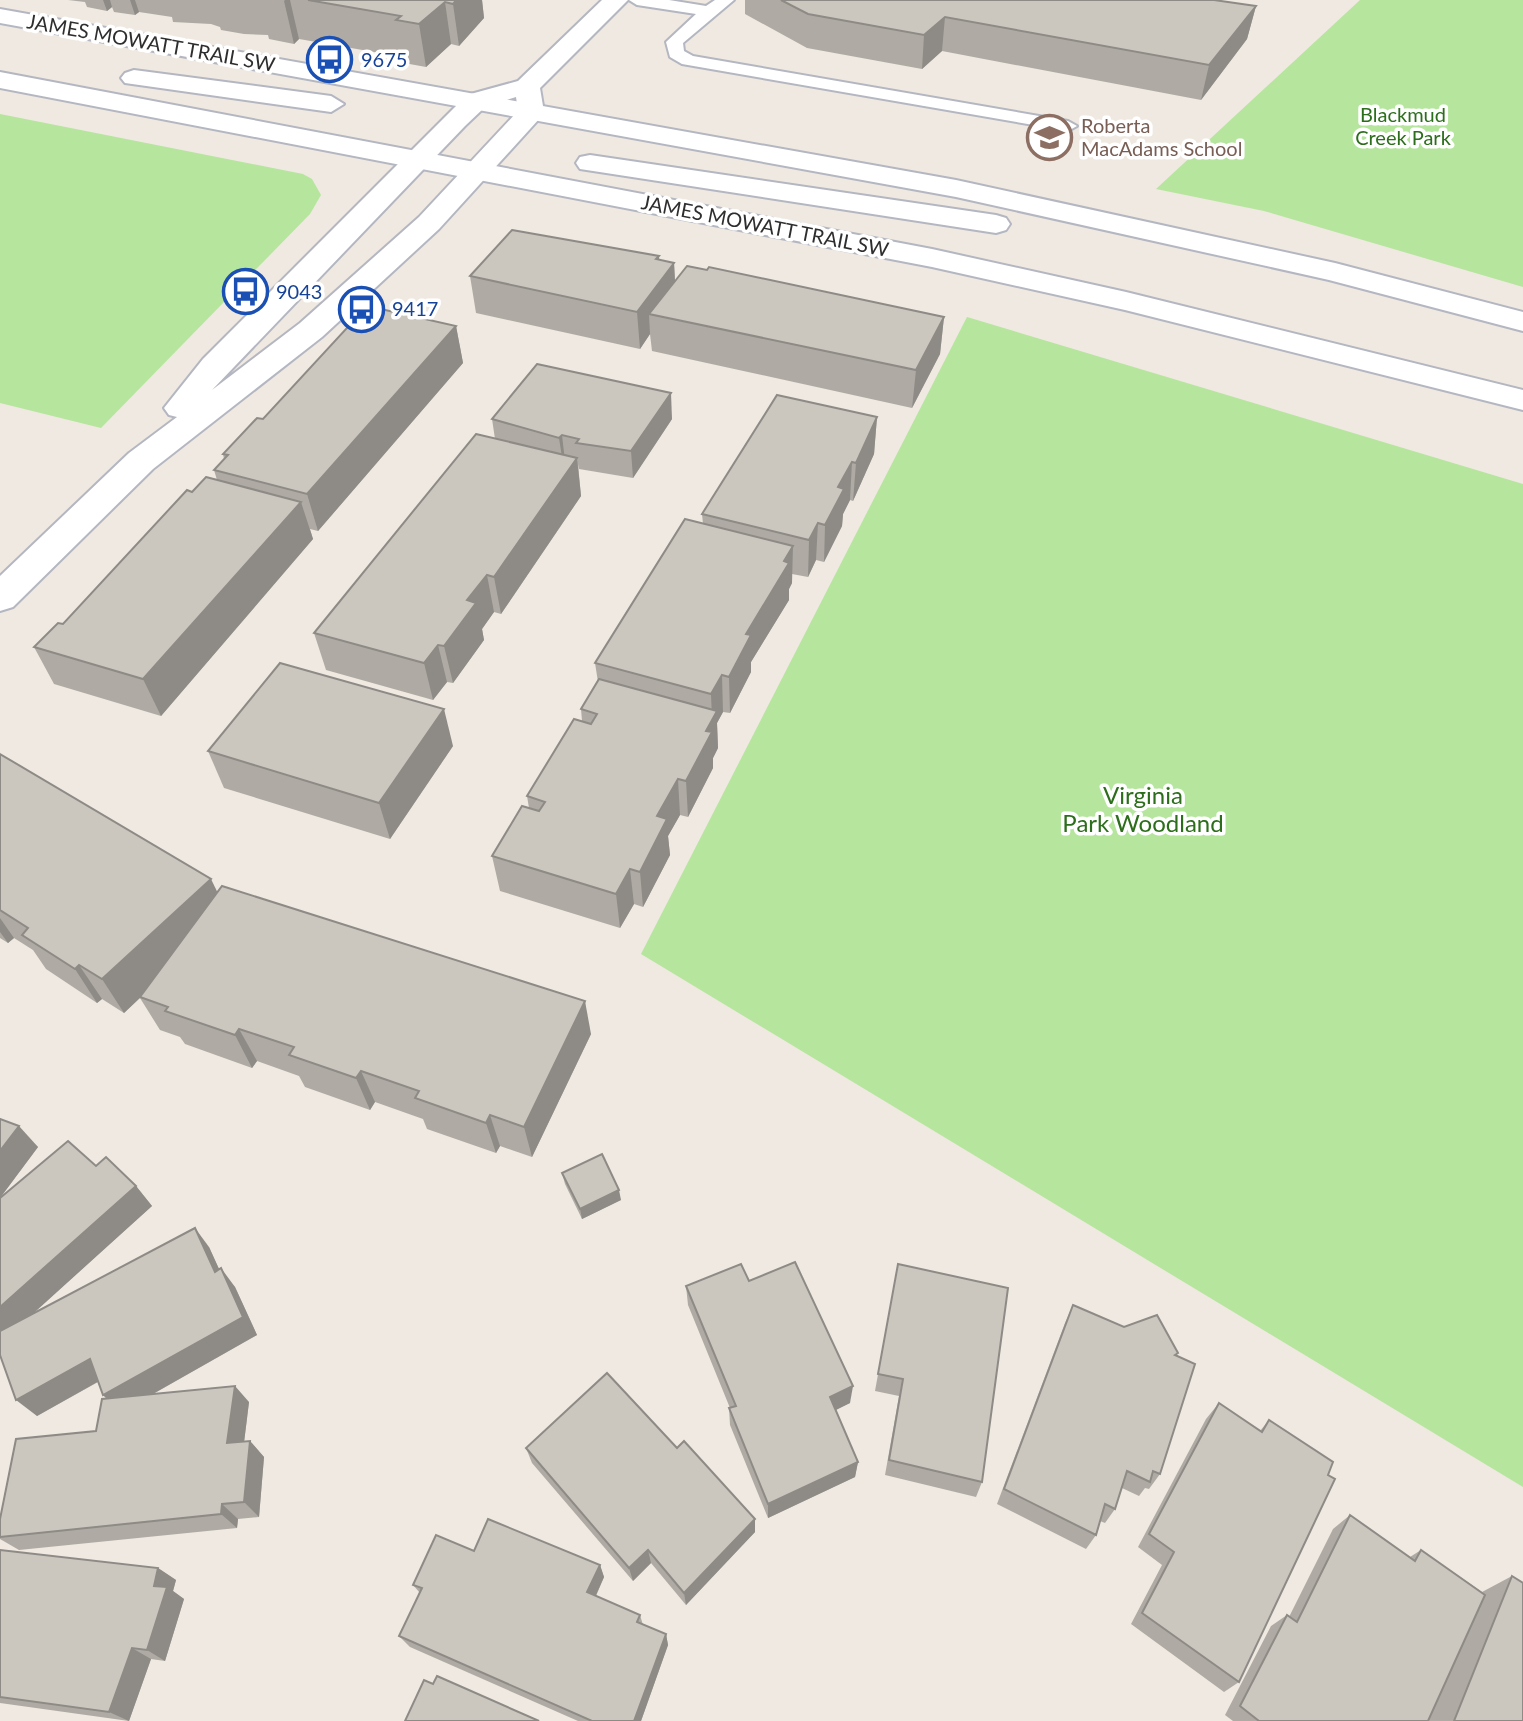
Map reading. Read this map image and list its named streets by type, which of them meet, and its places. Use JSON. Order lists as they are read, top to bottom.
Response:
{
  "streets": {
    "main road": ["JAMES MOWATT TRAIL SW"]
  },
  "parks": ["Blackmud Creek Park", "Virginia Park Woodland"],
  "places": {
    "bus stop": ["9675", "9043", "9417"],
    "school or university": ["Roberta MacAdams School"]
  }
}
